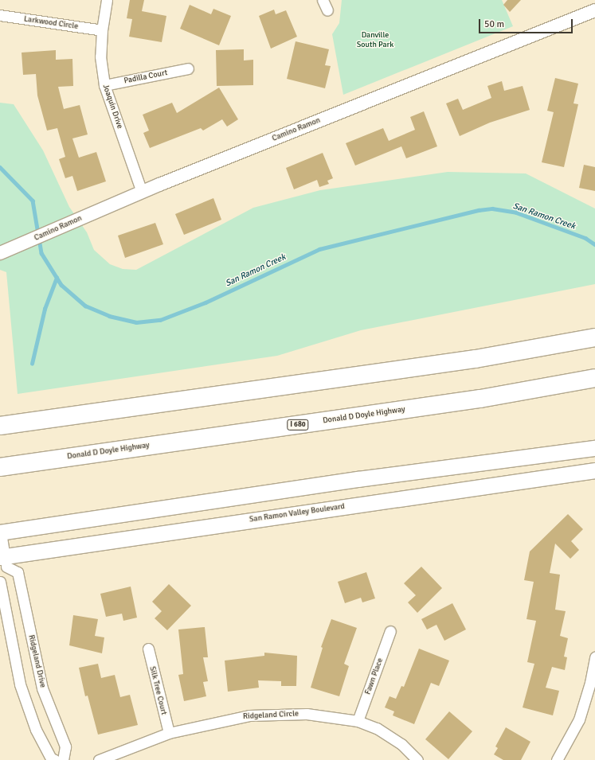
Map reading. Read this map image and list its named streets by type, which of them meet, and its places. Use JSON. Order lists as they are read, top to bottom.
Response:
{
  "streets": {
    "highway": ["Donald D Doyle Highway", "I 680"],
    "main road": ["San Ramon Valley Boulevard"],
    "street": [
      "Larkwood Circle",
      "Padilla Court",
      "Joaquin Drive",
      "Camino Ramon",
      "Ridgeland Drive",
      "Fawn Place",
      "Silk Tree Court",
      "Ridgeland Circle"
    ]
  },
  "crossings": [
    ["Larkwood Circle", "Joaquin Drive"],
    ["Padilla Court", "Joaquin Drive"],
    ["Joaquin Drive", "Camino Ramon"],
    ["San Ramon Valley Boulevard", "Ridgeland Drive"],
    ["Fawn Place", "Ridgeland Circle"],
    ["Silk Tree Court", "Ridgeland Circle"]
  ],
  "water": ["San Ramon Creek"],
  "parks": ["Danville South Park"],
  "scale_bar": "50 m"
}
